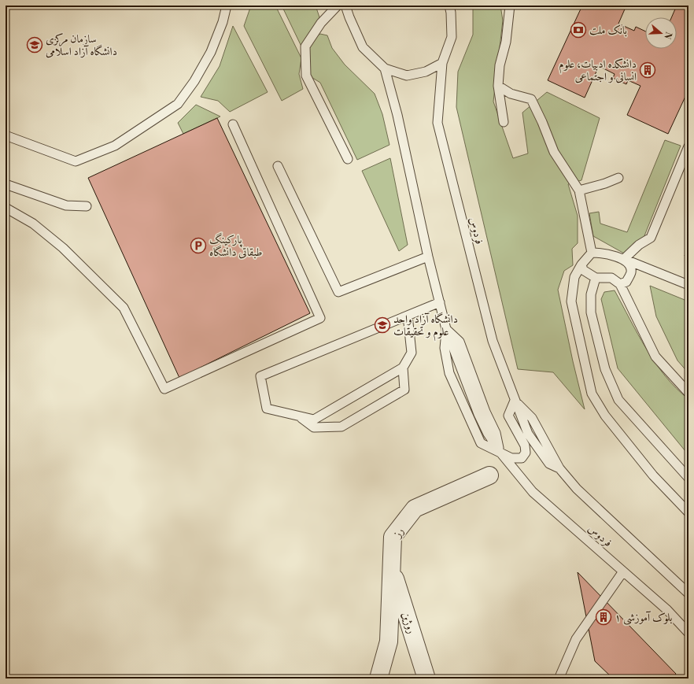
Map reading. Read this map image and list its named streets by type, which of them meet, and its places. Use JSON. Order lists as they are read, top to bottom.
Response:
{
  "streets": {
    "street": ["رز", "روژین"],
    "lane": ["فردوس"]
  },
  "crossings": [
    ["رز", "روژین"]
  ],
  "places": {
    "bank": ["بانک ملت"],
    "school or university": ["سازمان مرکزی دانشگاه آزاد اسلامی", "دانشگاه آزاد واحد علوم و تحقیقات"],
    "building": ["دانشکده ادبیات، علوم انسانی و اجتماعی", "بلوک آموزشی ۱"],
    "parking": ["پارکینگ طبقاتی دانشگاه"]
  },
  "north": "right"
}
